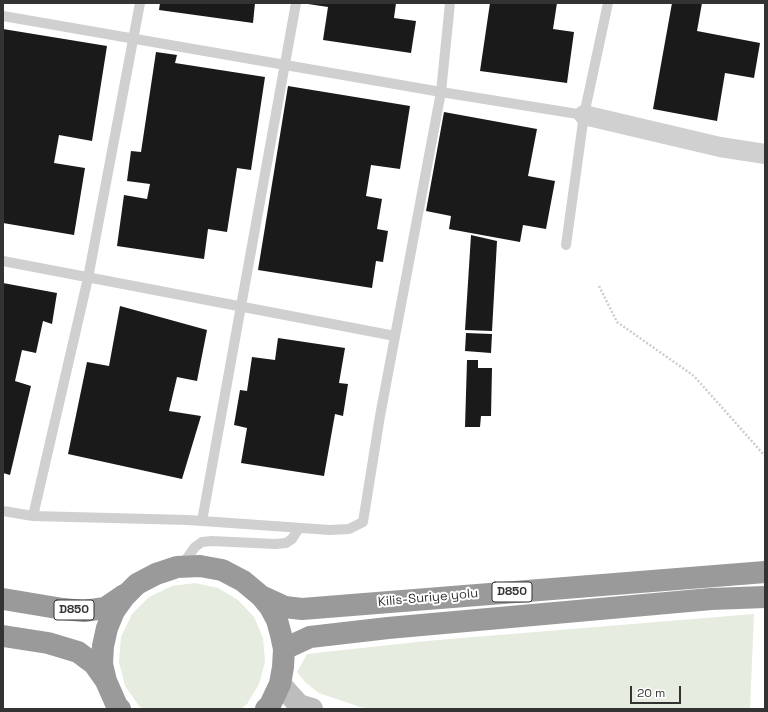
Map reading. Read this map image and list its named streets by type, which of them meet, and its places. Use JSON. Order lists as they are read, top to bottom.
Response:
{
  "streets": {
    "highway": ["D850", "Kilis-Suriye yolu"]
  },
  "scale_bar": "20 m"
}
